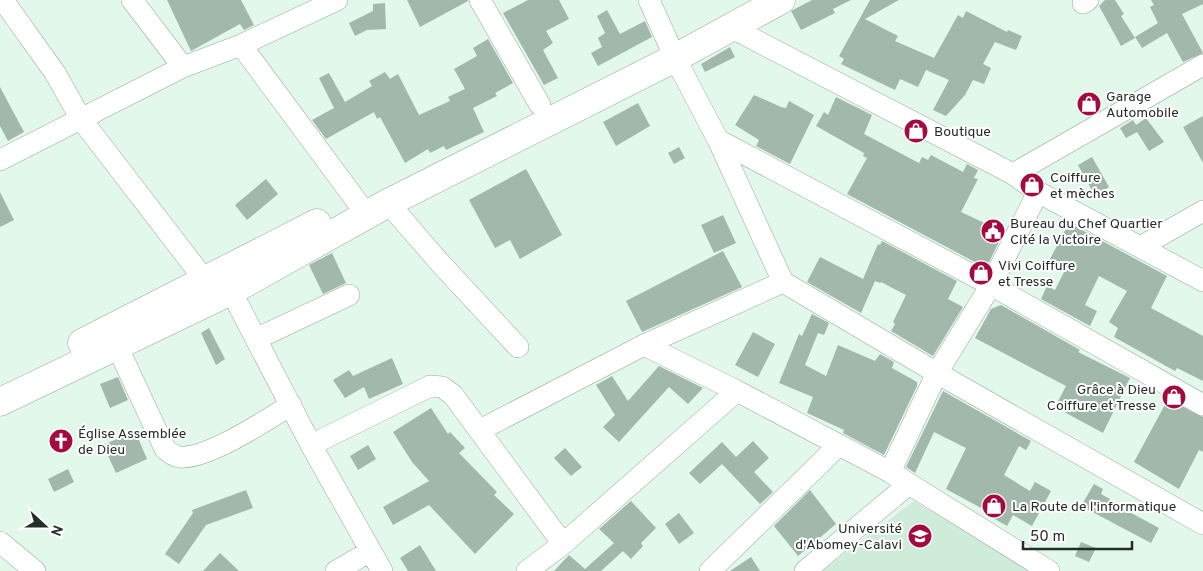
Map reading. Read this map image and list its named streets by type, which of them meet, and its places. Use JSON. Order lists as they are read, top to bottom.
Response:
{
  "places": {
    "shop": [
      "Garage Automobile",
      "Boutique",
      "Coiffure et mèches",
      "Vivi Coiffure et Tresse",
      "Grâce à Dieu Coiffure et Tresse",
      "La Route de l'informatique"
    ],
    "public building": ["Bureau du Chef Quartier Cité la Victoire"],
    "church": ["Église Assemblée de Dieu"],
    "school or university": ["Université d'Abomey-Calavi"]
  },
  "scale_bar": "50 m",
  "north": "right"
}
